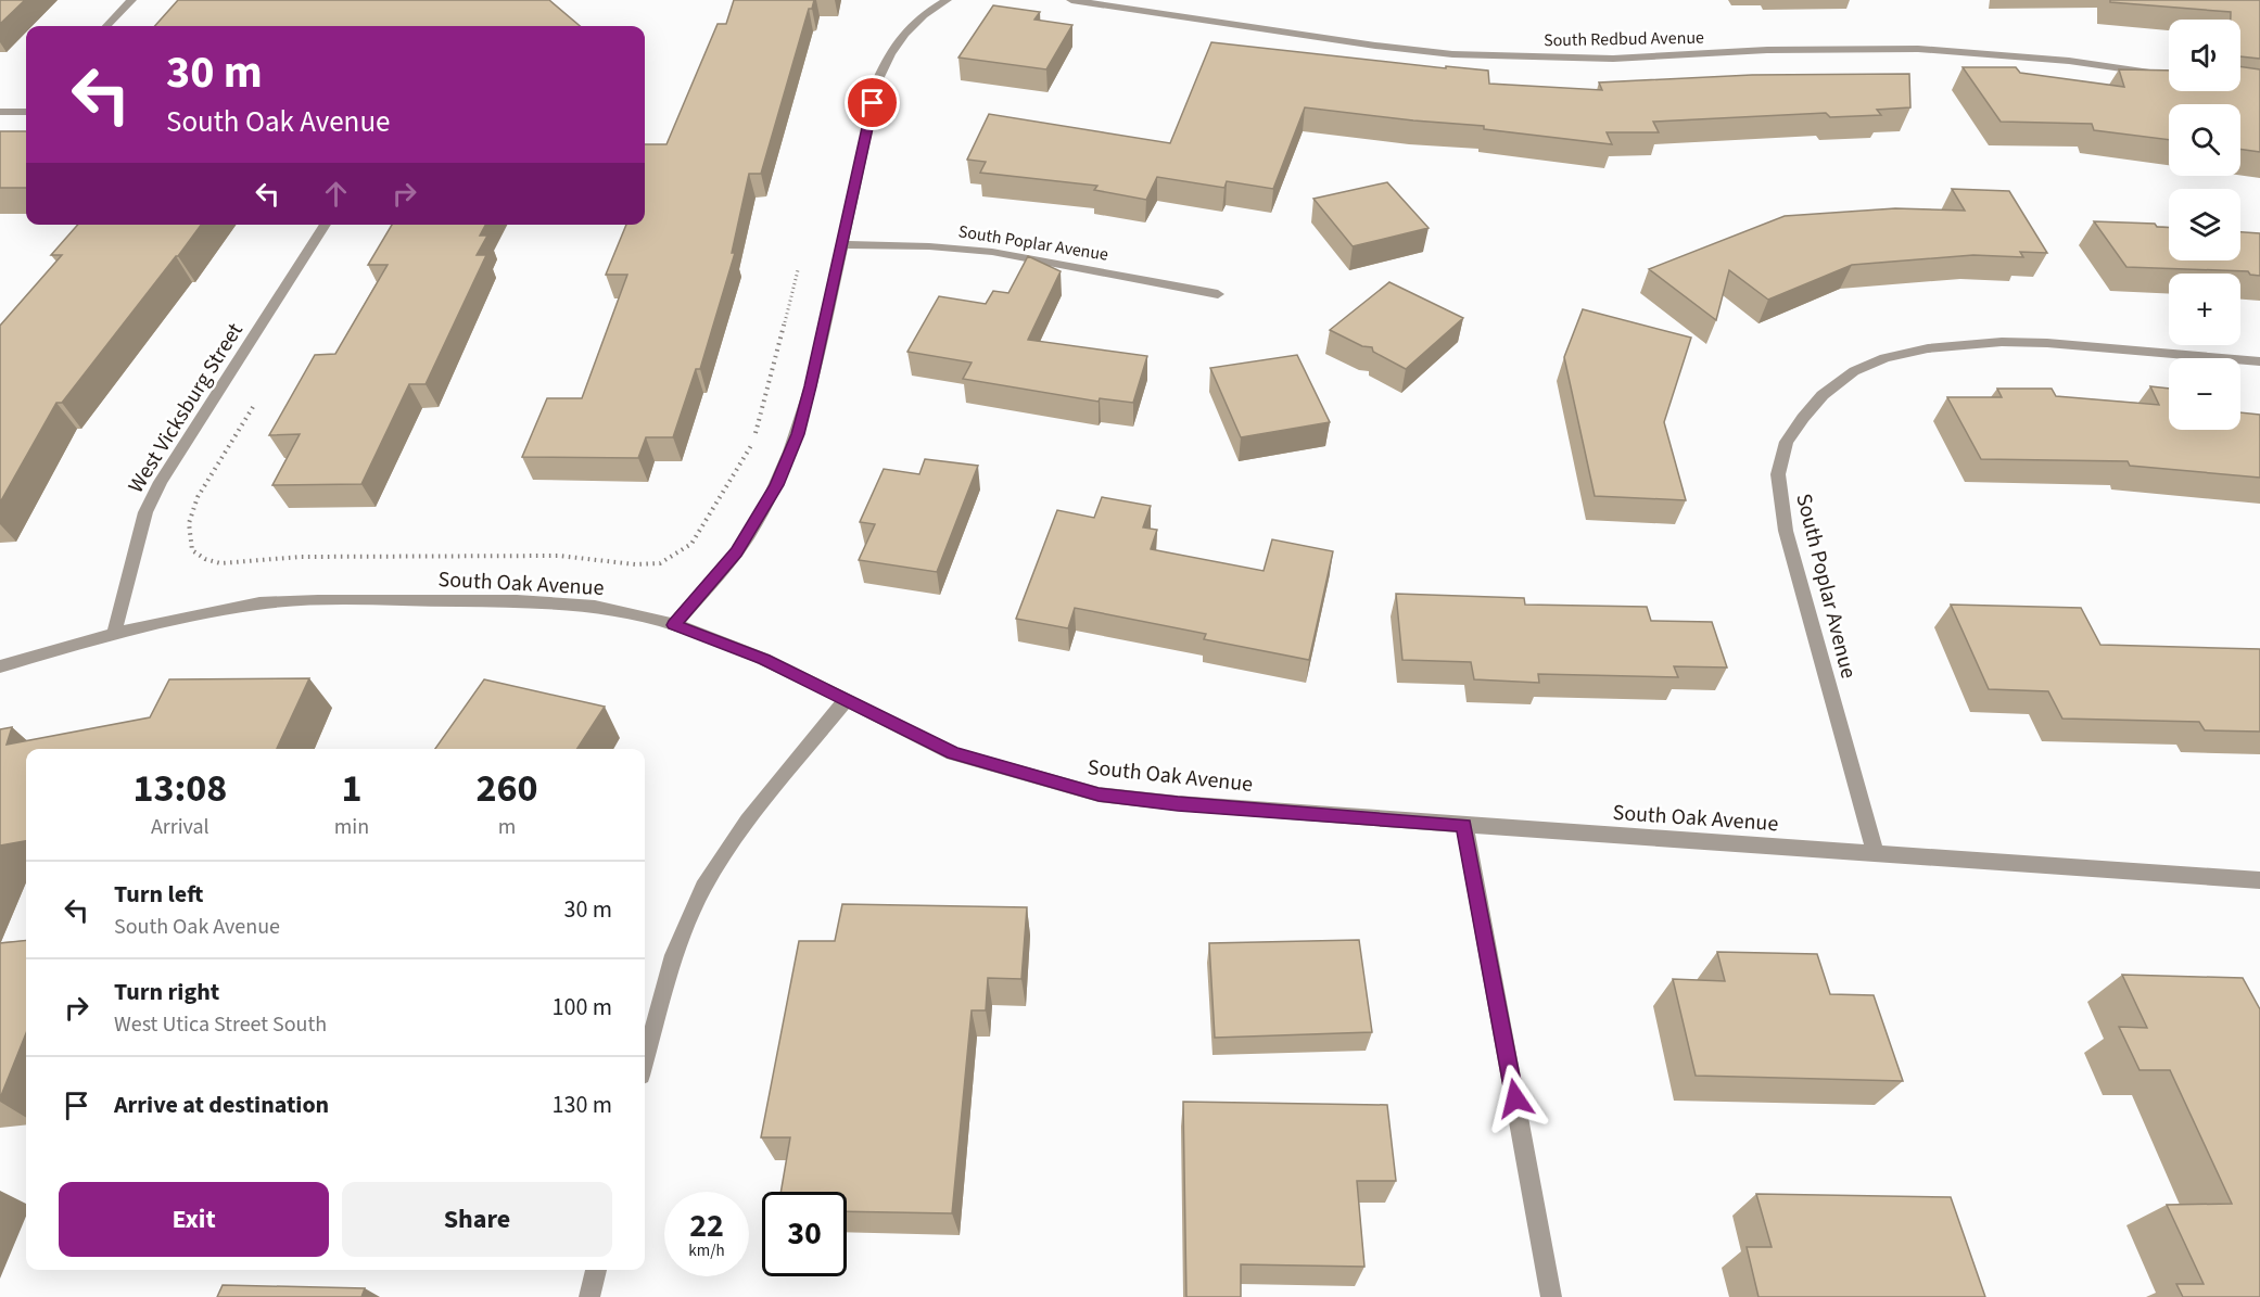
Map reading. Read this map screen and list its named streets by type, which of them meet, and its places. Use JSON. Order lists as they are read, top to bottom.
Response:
{
  "streets": {
    "street": [
      "South Redbud Avenue",
      "South Poplar Avenue",
      "West Vicksburg Street",
      "South Oak Avenue"
    ]
  },
  "crossings": [
    ["South Poplar Avenue", "South Oak Avenue"],
    ["West Vicksburg Street", "South Oak Avenue"]
  ],
  "page": {
    "map_buttons": ["+", "−"],
    "turn": ["30 m", "South Oak Avenue"],
    "eta": [
      "13:08",
      "Arrival",
      "1",
      "min",
      "260",
      "m"
    ],
    "list": [
      {
        "name": "Turn left",
        "note": "South Oak Avenue",
        "value": "30 m"
      },
      {
        "name": "Turn right",
        "note": "West Utica Street South",
        "value": "100 m"
      },
      {
        "name": "Arrive at destination",
        "value": "130 m"
      }
    ],
    "buttons": ["Exit", "Share"],
    "speed": "22 km/h",
    "limit": "30"
  }
}
